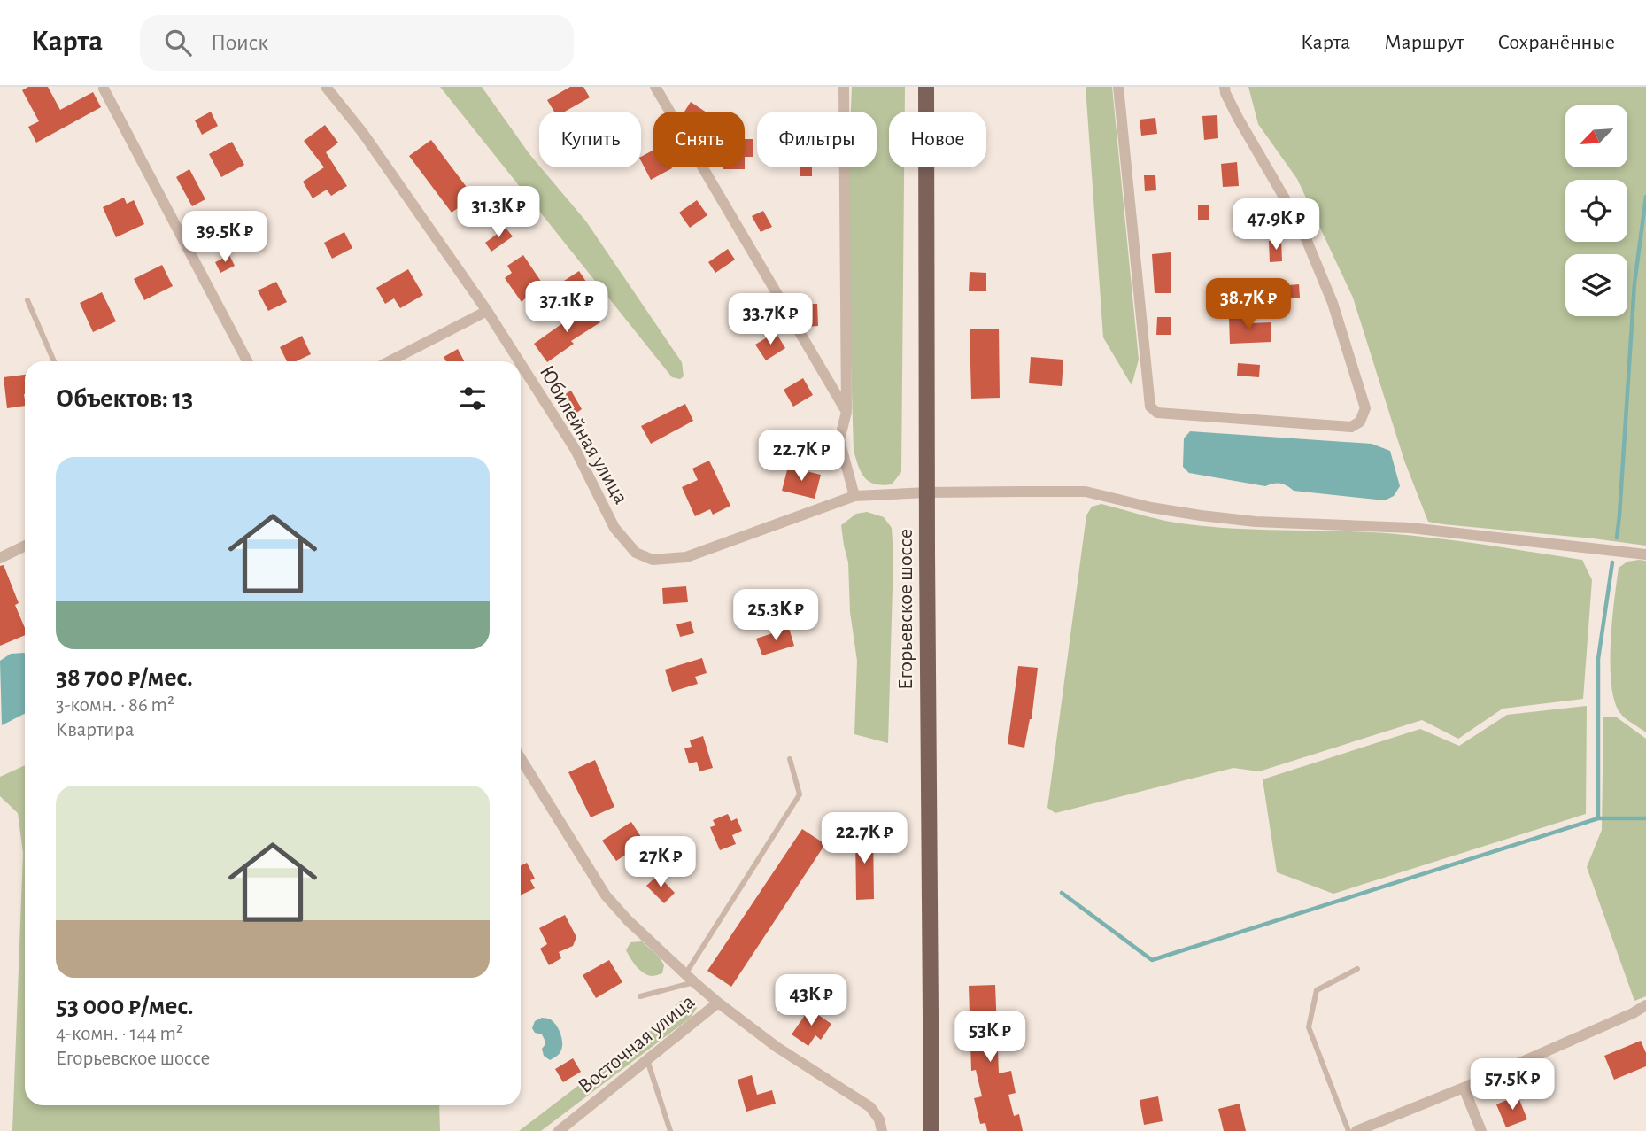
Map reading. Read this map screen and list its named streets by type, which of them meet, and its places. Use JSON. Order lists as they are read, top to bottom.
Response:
{
  "streets": {
    "main road": ["Егорьевское шоссе"],
    "street": ["Юбилейная улица", "Восточная улица"]
  },
  "crossings": [
    ["Юбилейная улица", "Егорьевское шоссе"]
  ],
  "north": "bottom left",
  "page": {
    "header": "Карта",
    "search": "Поиск",
    "nav": ["Карта", "Маршрут", "Сохранённые"],
    "chip": [
      "Купить",
      "Снять",
      "Фильтры",
      "Новое"
    ],
    "price": [
      "31.3K ₽",
      "47.9K ₽",
      "39.5K ₽",
      "38.7K ₽",
      "37.1K ₽",
      "33.7K ₽",
      "22.7K ₽",
      "25.3K ₽",
      "22.7K ₽",
      "27K ₽",
      "43K ₽",
      "53K ₽",
      "57.5K ₽"
    ],
    "heading": "Объектов: 13",
    "list": [
      {
        "name": "38 700 ₽/мес.",
        "note": "3-комн. · 86 m² · Квартира"
      },
      {
        "name": "53 000 ₽/мес.",
        "note": "4-комн. · 144 m² · Егорьевское шоссе"
      }
    ]
  }
}
